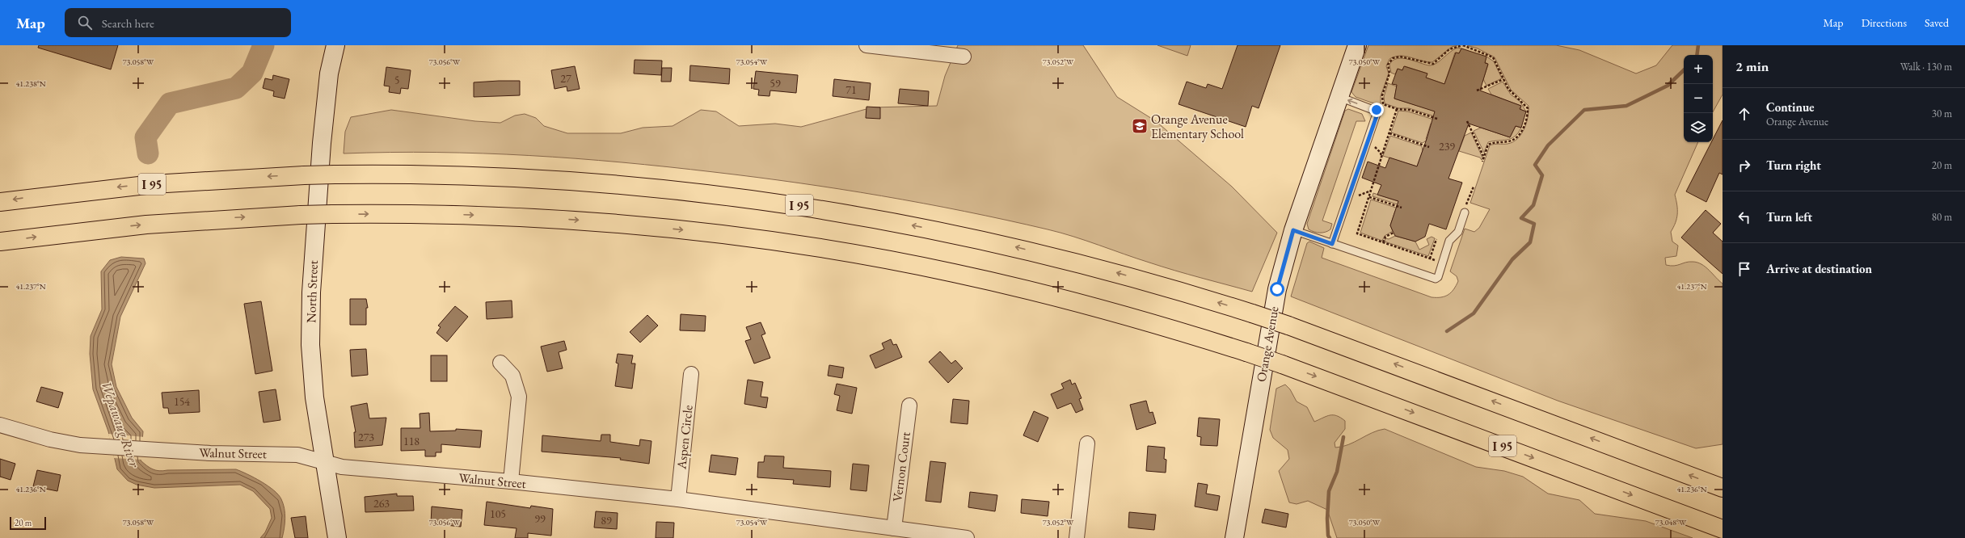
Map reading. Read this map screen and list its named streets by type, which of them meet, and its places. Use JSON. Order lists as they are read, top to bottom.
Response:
{
  "streets": {
    "highway": ["I 95"],
    "main road": ["North Street", "Orange Avenue"],
    "street": ["Aspen Circle", "Walnut Street", "Vernon Court"]
  },
  "crossings": [
    ["North Street", "Walnut Street"],
    ["Aspen Circle", "Walnut Street"],
    ["Walnut Street", "Vernon Court"]
  ],
  "water": ["Wepawaug River"],
  "places": {
    "school or university": ["Orange Avenue Elementary School"]
  },
  "house_numbers": [
    "27",
    "5",
    "59",
    "71",
    "239",
    "154",
    "273",
    "118",
    "263",
    "105",
    "99",
    "89"
  ],
  "scale_bar": "20 m",
  "page": {
    "header": "Map",
    "search": "Search here",
    "nav": ["Map", "Directions", "Saved"],
    "heading": ["2 min", "Walk · 130 m"],
    "map_buttons": ["+", "−"],
    "list": [
      ["Continue", "Orange Avenue", "30 m"],
      ["Turn right", "20 m"],
      ["Turn left", "80 m"],
      "Arrive at destination"
    ],
    "scale": "20 m"
  },
  "coordinates": [
    "73.058°W",
    "73.056°W",
    "73.054°W",
    "73.052°W",
    "73.050°W",
    "41.238°N",
    "41.237°N",
    "41.236°N",
    "73.048°W"
  ]
}
